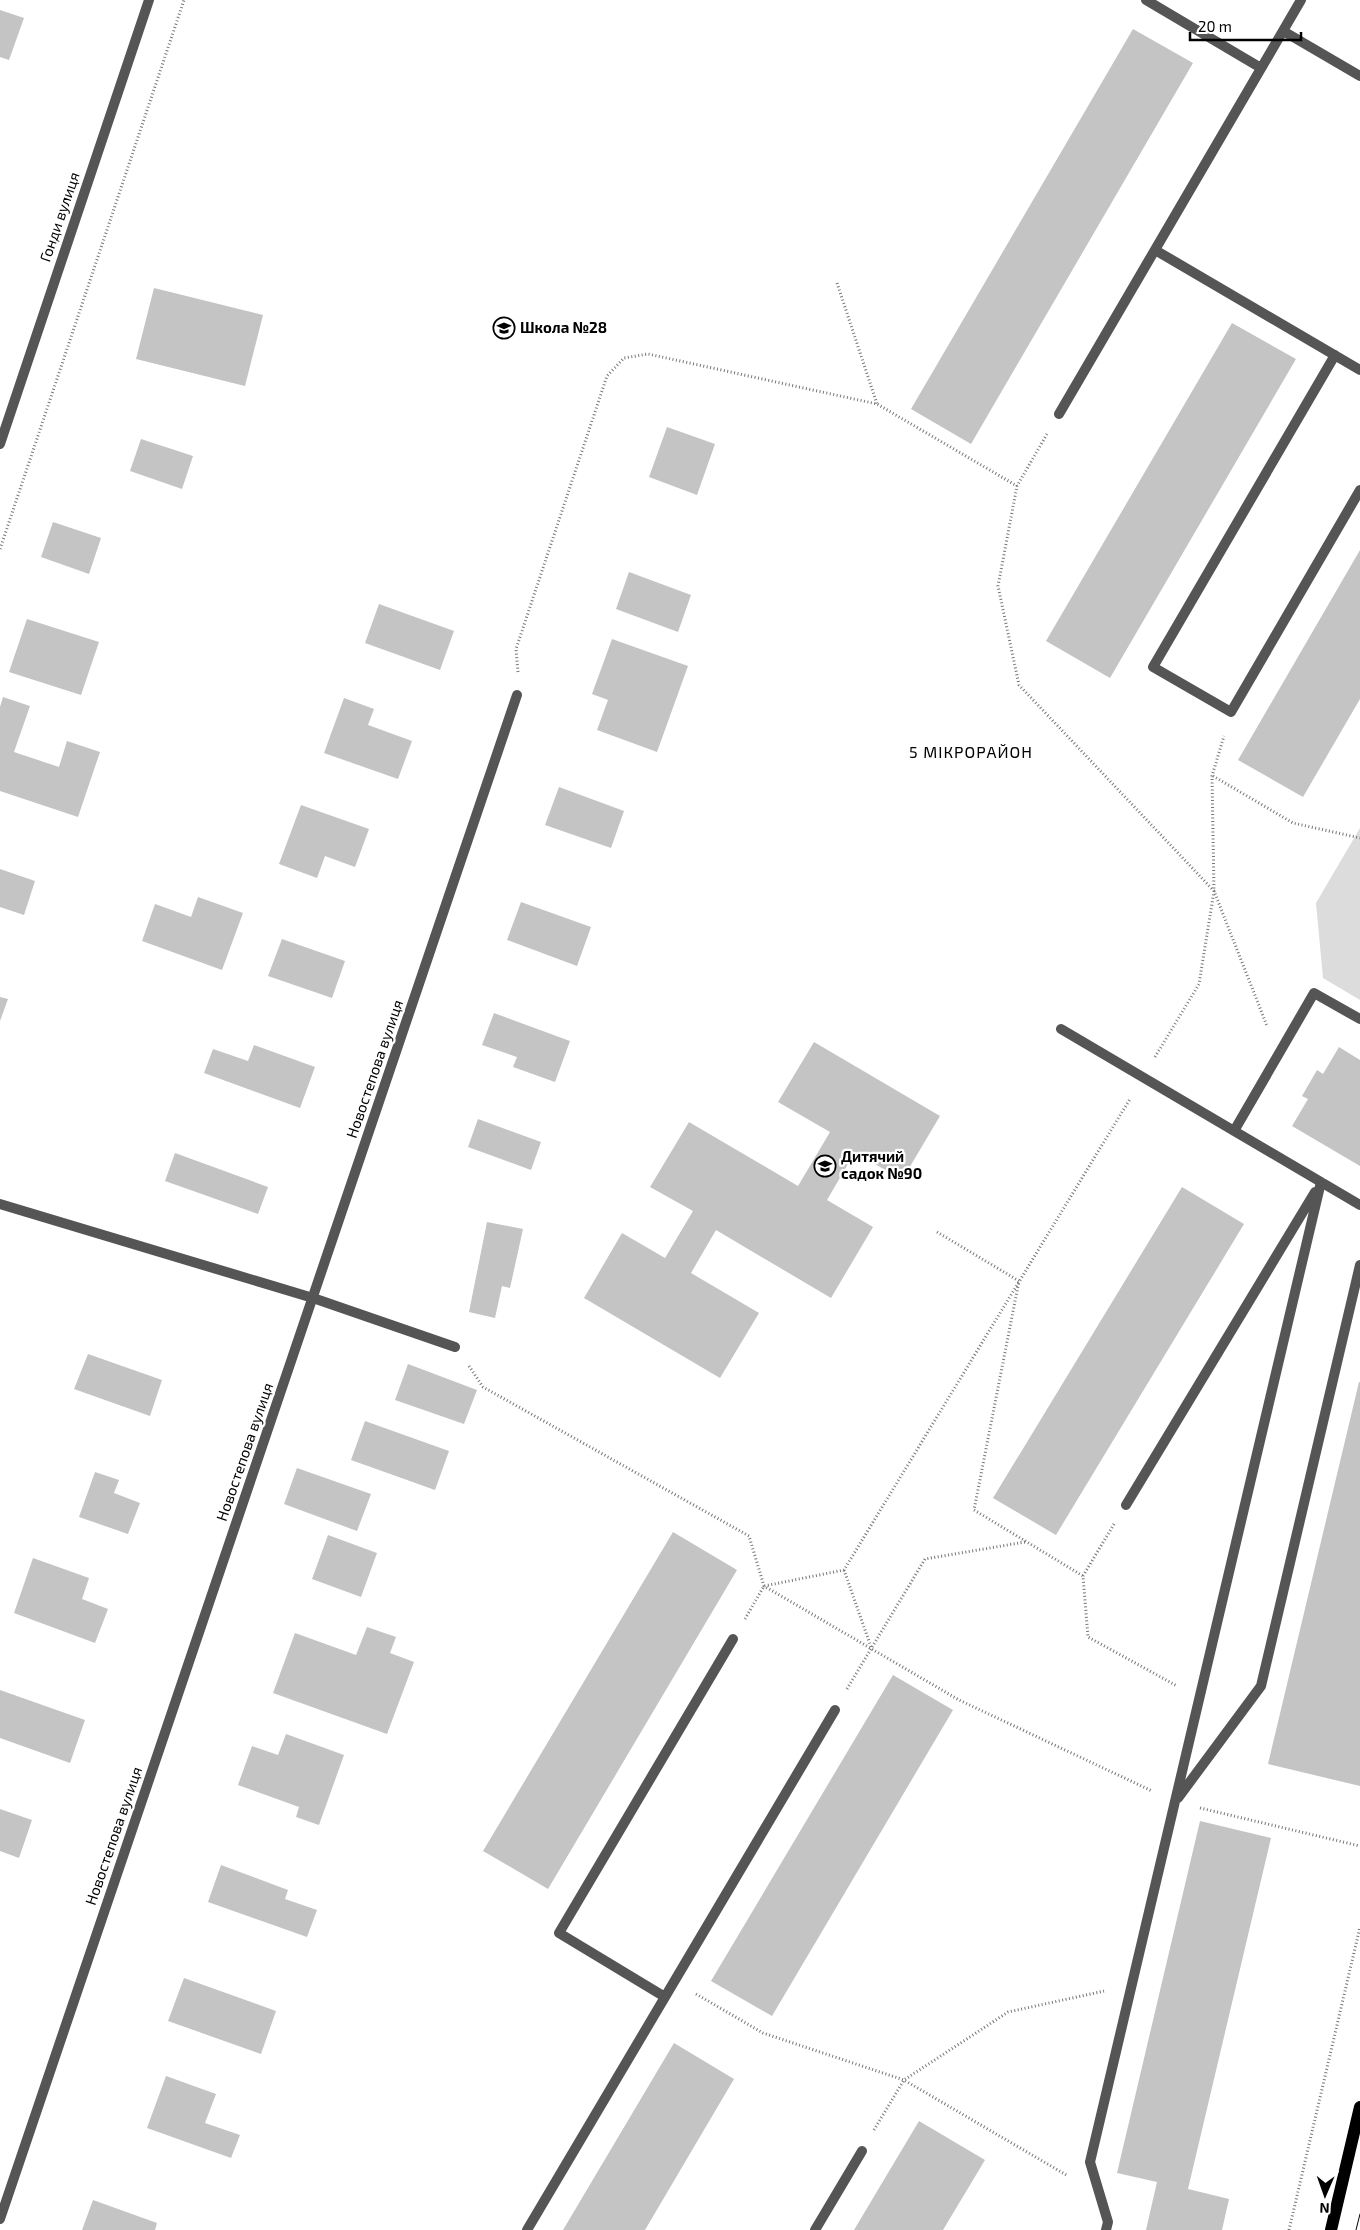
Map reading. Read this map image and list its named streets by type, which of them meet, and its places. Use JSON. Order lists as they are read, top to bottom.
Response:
{
  "streets": {
    "street": ["Гонди вулиця", "Новостепова вулиця"]
  },
  "districts": ["5 МІКРОРАЙОН"],
  "places": {
    "school or university": ["Школа №28", "Дитячий садок №90"]
  },
  "scale_bar": "20 m",
  "north": "bottom"
}
